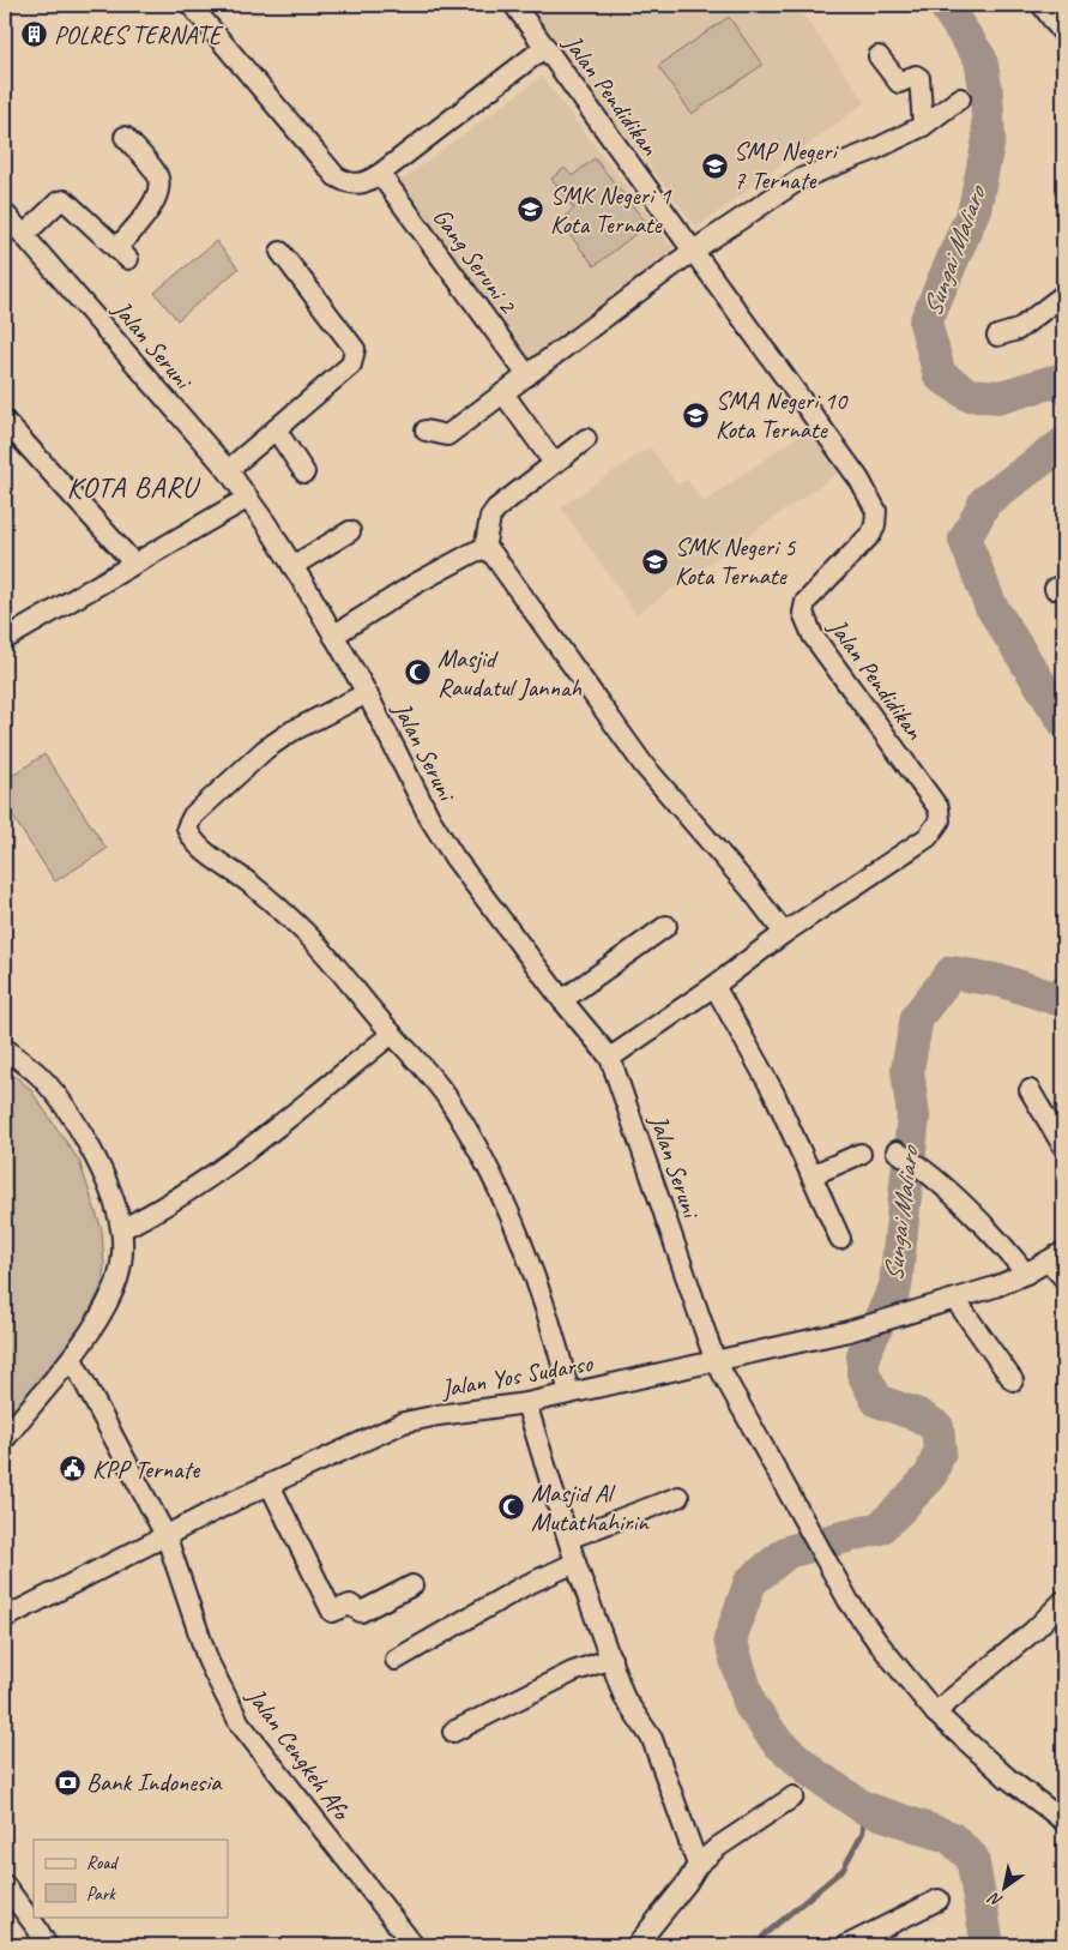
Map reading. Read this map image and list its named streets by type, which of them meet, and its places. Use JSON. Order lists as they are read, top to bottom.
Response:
{
  "streets": {
    "street": [
      "Jalan Pendidikan",
      "Gang Seruni 2",
      "Jalan Seruni",
      "Jalan Yos Sudarso",
      "Jalan Cengkeh Afo"
    ]
  },
  "crossings": [
    ["Jalan Pendidikan", "Jalan Seruni"],
    ["Jalan Seruni", "Jalan Yos Sudarso"],
    ["Jalan Yos Sudarso", "Jalan Cengkeh Afo"]
  ],
  "districts": ["KOTA BARU"],
  "water": ["Sungai Maliaro"],
  "places": {
    "building": ["POLRES TERNATE"],
    "school or university": [
      "SMP Negeri 7 Ternate",
      "SMK Negeri 1 Kota Ternate",
      "SMA Negeri 10 Kota Ternate",
      "SMK Negeri 5 Kota Ternate"
    ],
    "mosque": ["Masjid Raudatul Jannah", "Masjid Al Mutathahirin"],
    "public building": ["KPP Ternate"],
    "bank": ["Bank Indonesia"]
  },
  "legend": ["Road", "Park"],
  "north": "bottom left"
}
